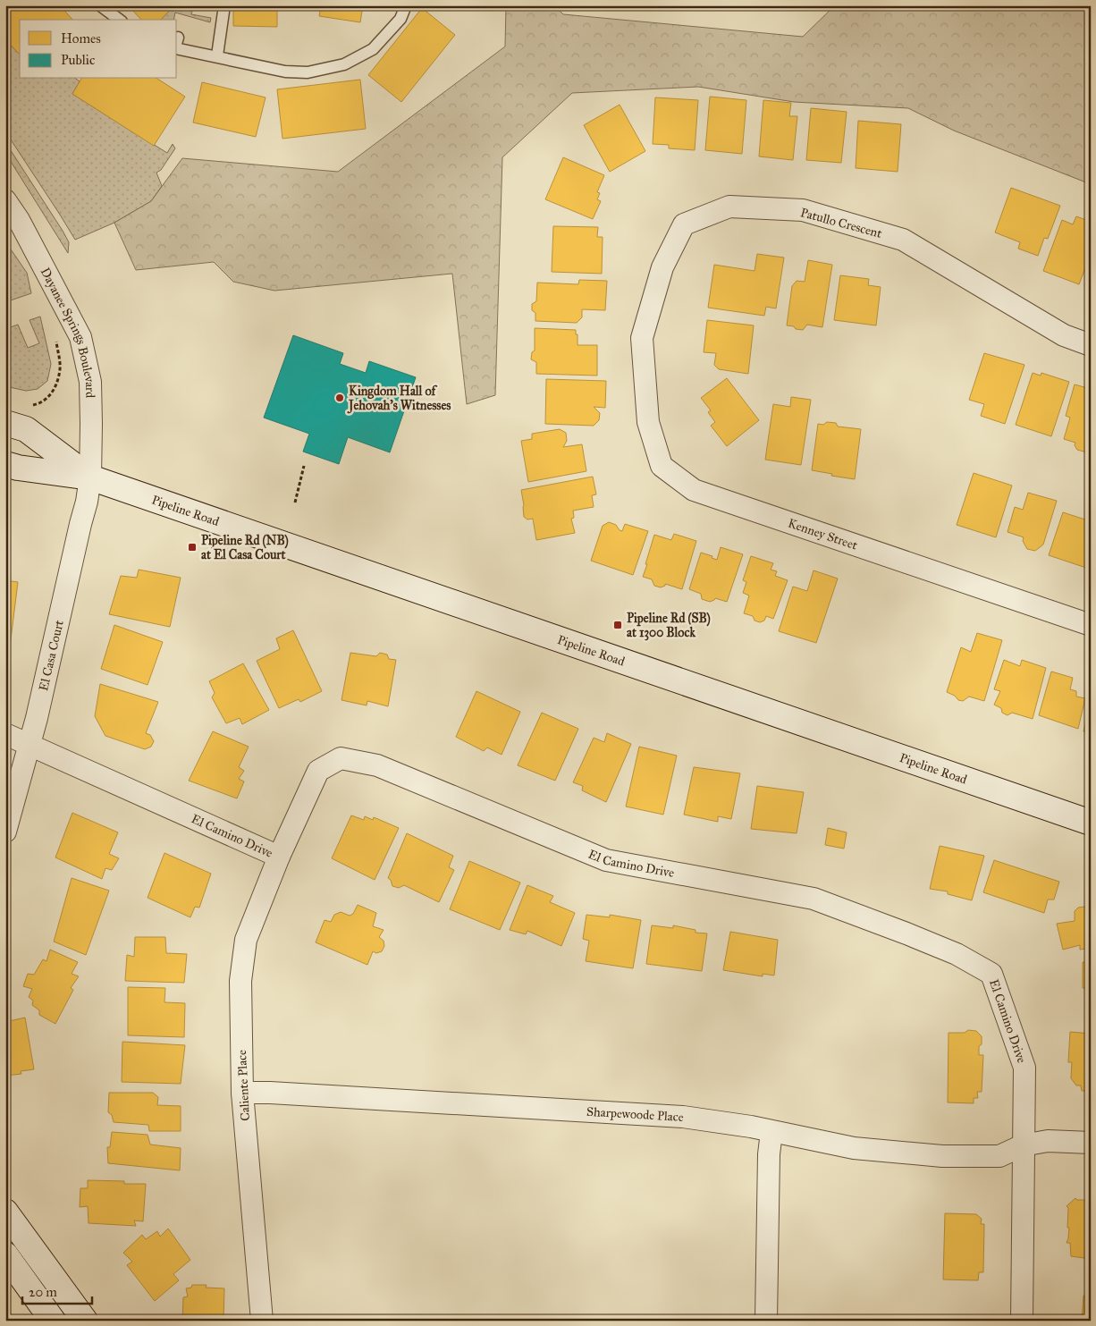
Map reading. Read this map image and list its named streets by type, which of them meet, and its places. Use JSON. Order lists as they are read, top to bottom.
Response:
{
  "streets": {
    "main road": ["Pipeline Road"],
    "street": [
      "Patullo Crescent",
      "Dayanee Springs Boulevard",
      "Kenney Street",
      "El Casa Court",
      "El Camino Drive",
      "Caliente Place",
      "Sharpewoode Place"
    ]
  },
  "crossings": [
    ["Patullo Crescent", "Kenney Street"],
    ["Dayanee Springs Boulevard", "Pipeline Road"],
    ["Dayanee Springs Boulevard", "El Casa Court"],
    ["Pipeline Road", "El Casa Court"],
    ["El Casa Court", "El Camino Drive"],
    ["El Camino Drive", "Caliente Place"],
    ["El Camino Drive", "Sharpewoode Place"],
    ["Caliente Place", "Sharpewoode Place"]
  ],
  "places": {
    "other": ["Kingdom Hall of Jehovah's Witnesses"],
    "transit": ["Pipeline Rd (NB) at El Casa Court", "Pipeline Rd (SB) at 1300 Block"]
  },
  "legend": ["Homes", "Public"],
  "scale_bar": "20 m"
}
